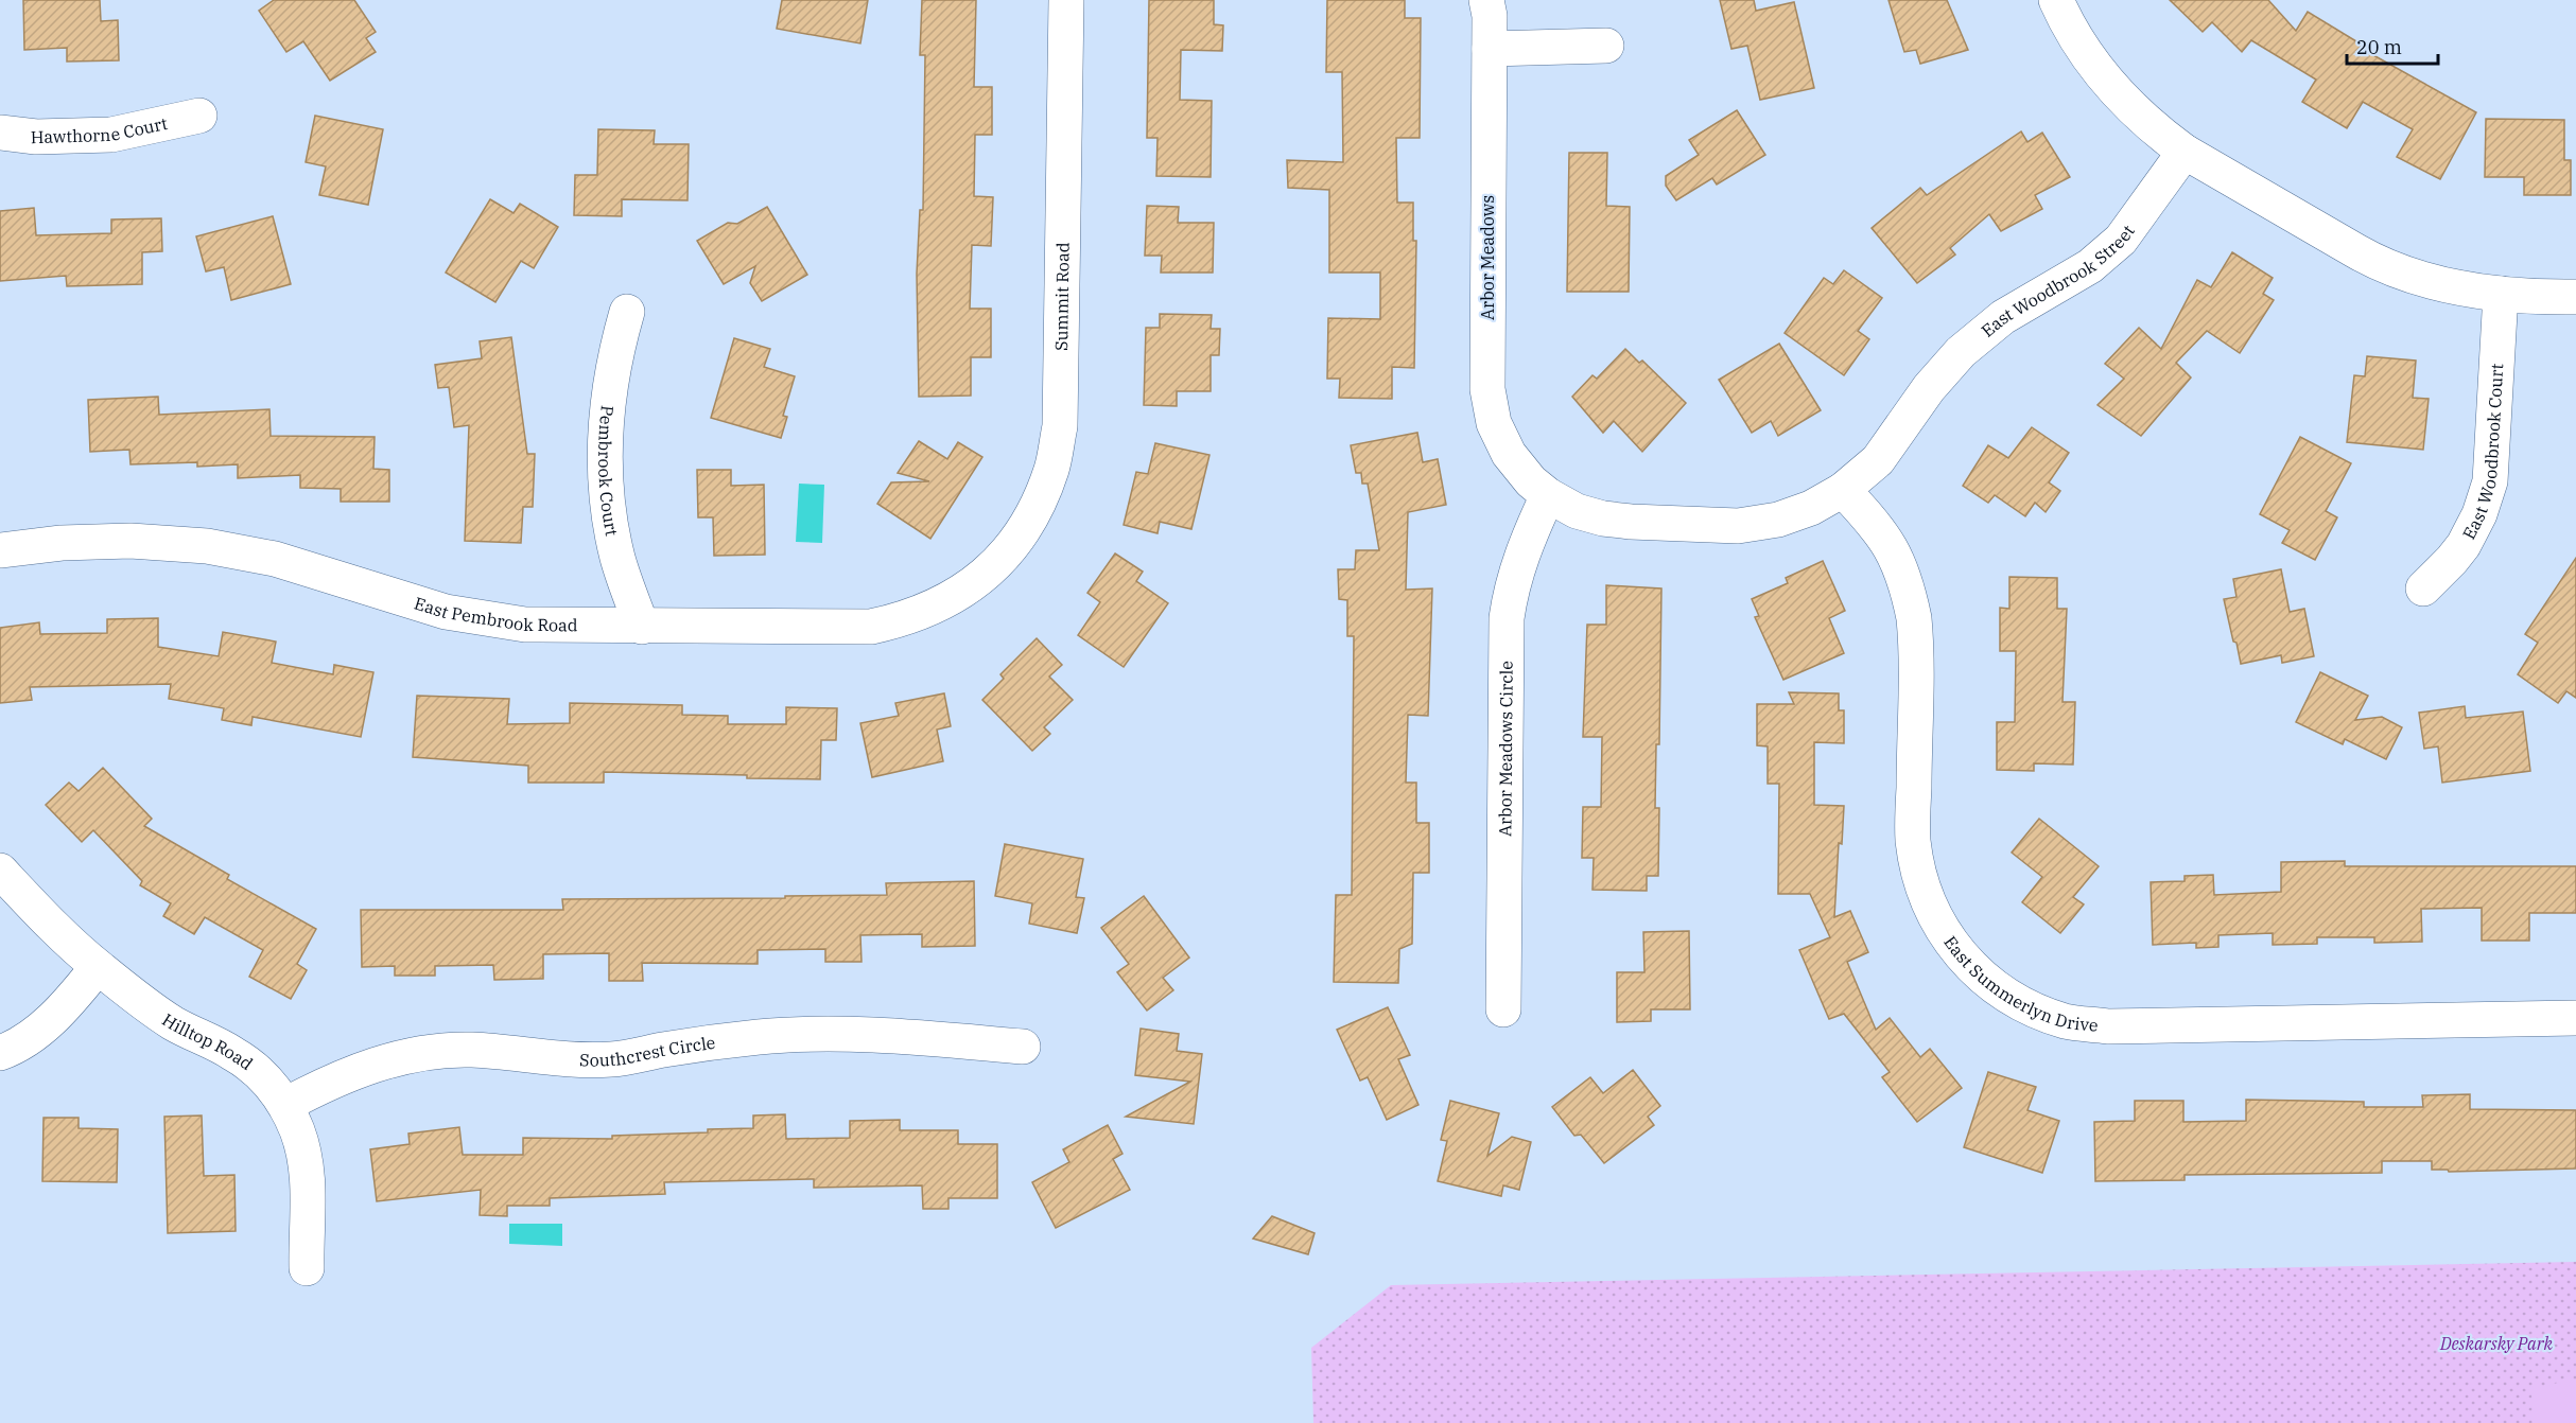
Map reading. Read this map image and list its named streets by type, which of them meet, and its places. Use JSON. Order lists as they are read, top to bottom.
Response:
{
  "streets": {
    "street": [
      "Hawthorne Court",
      "Arbor Meadows",
      "East Woodbrook Street",
      "Summit Road",
      "East Woodbrook Court",
      "Pembrook Court",
      "East Pembrook Road",
      "Arbor Meadows Circle",
      "East Summerlyn Drive",
      "Hilltop Road",
      "Southcrest Circle"
    ]
  },
  "crossings": [
    ["Arbor Meadows", "East Woodbrook Street"],
    ["Arbor Meadows", "Arbor Meadows Circle"],
    ["East Woodbrook Street", "Arbor Meadows Circle"],
    ["East Woodbrook Street", "East Summerlyn Drive"],
    ["Summit Road", "East Pembrook Road"],
    ["Pembrook Court", "East Pembrook Road"],
    ["Hilltop Road", "Southcrest Circle"]
  ],
  "parks": ["Deskarsky Park"],
  "scale_bar": "20 m"
}
